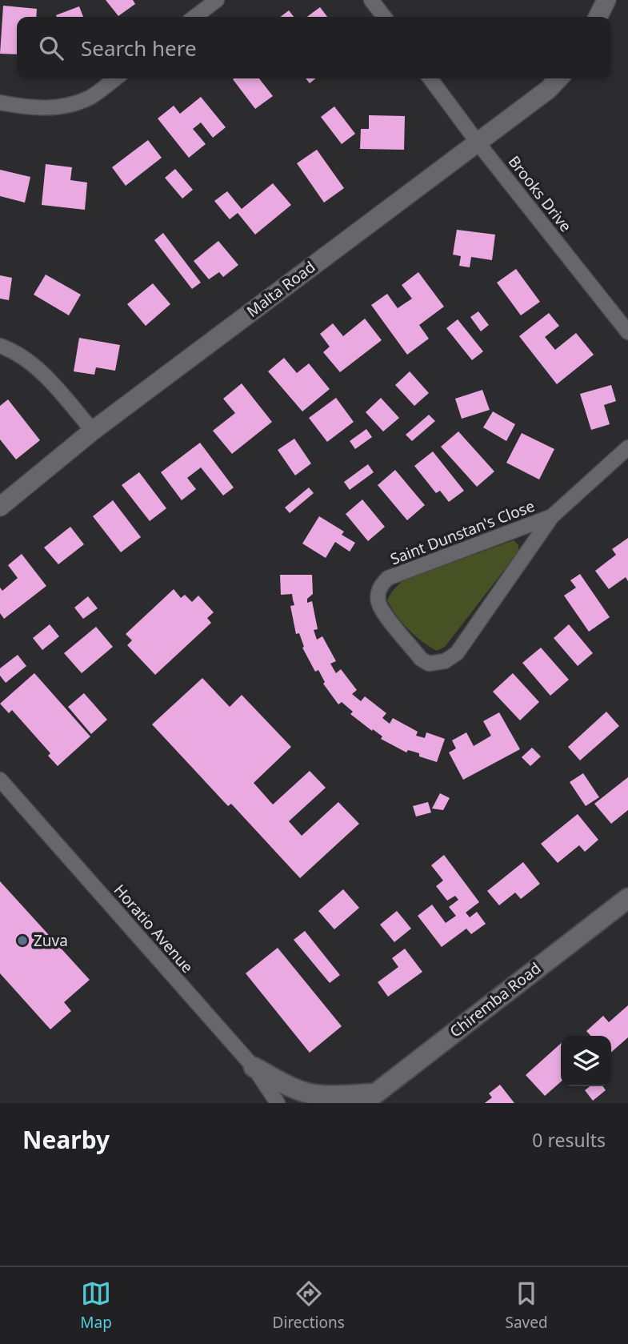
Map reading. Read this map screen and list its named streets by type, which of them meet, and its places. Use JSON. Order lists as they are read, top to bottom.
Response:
{
  "streets": {
    "main road": ["Chiremba Road"],
    "street": [
      "Brooks Drive",
      "Malta Road",
      "Saint Dunstan's Close",
      "Horatio Avenue"
    ]
  },
  "crossings": [
    ["Brooks Drive", "Malta Road"]
  ],
  "places": ["Zuva"],
  "page": {
    "search": "Search here",
    "heading": ["Nearby", "0 results"],
    "nav": ["Map", "Directions", "Saved"]
  }
}
